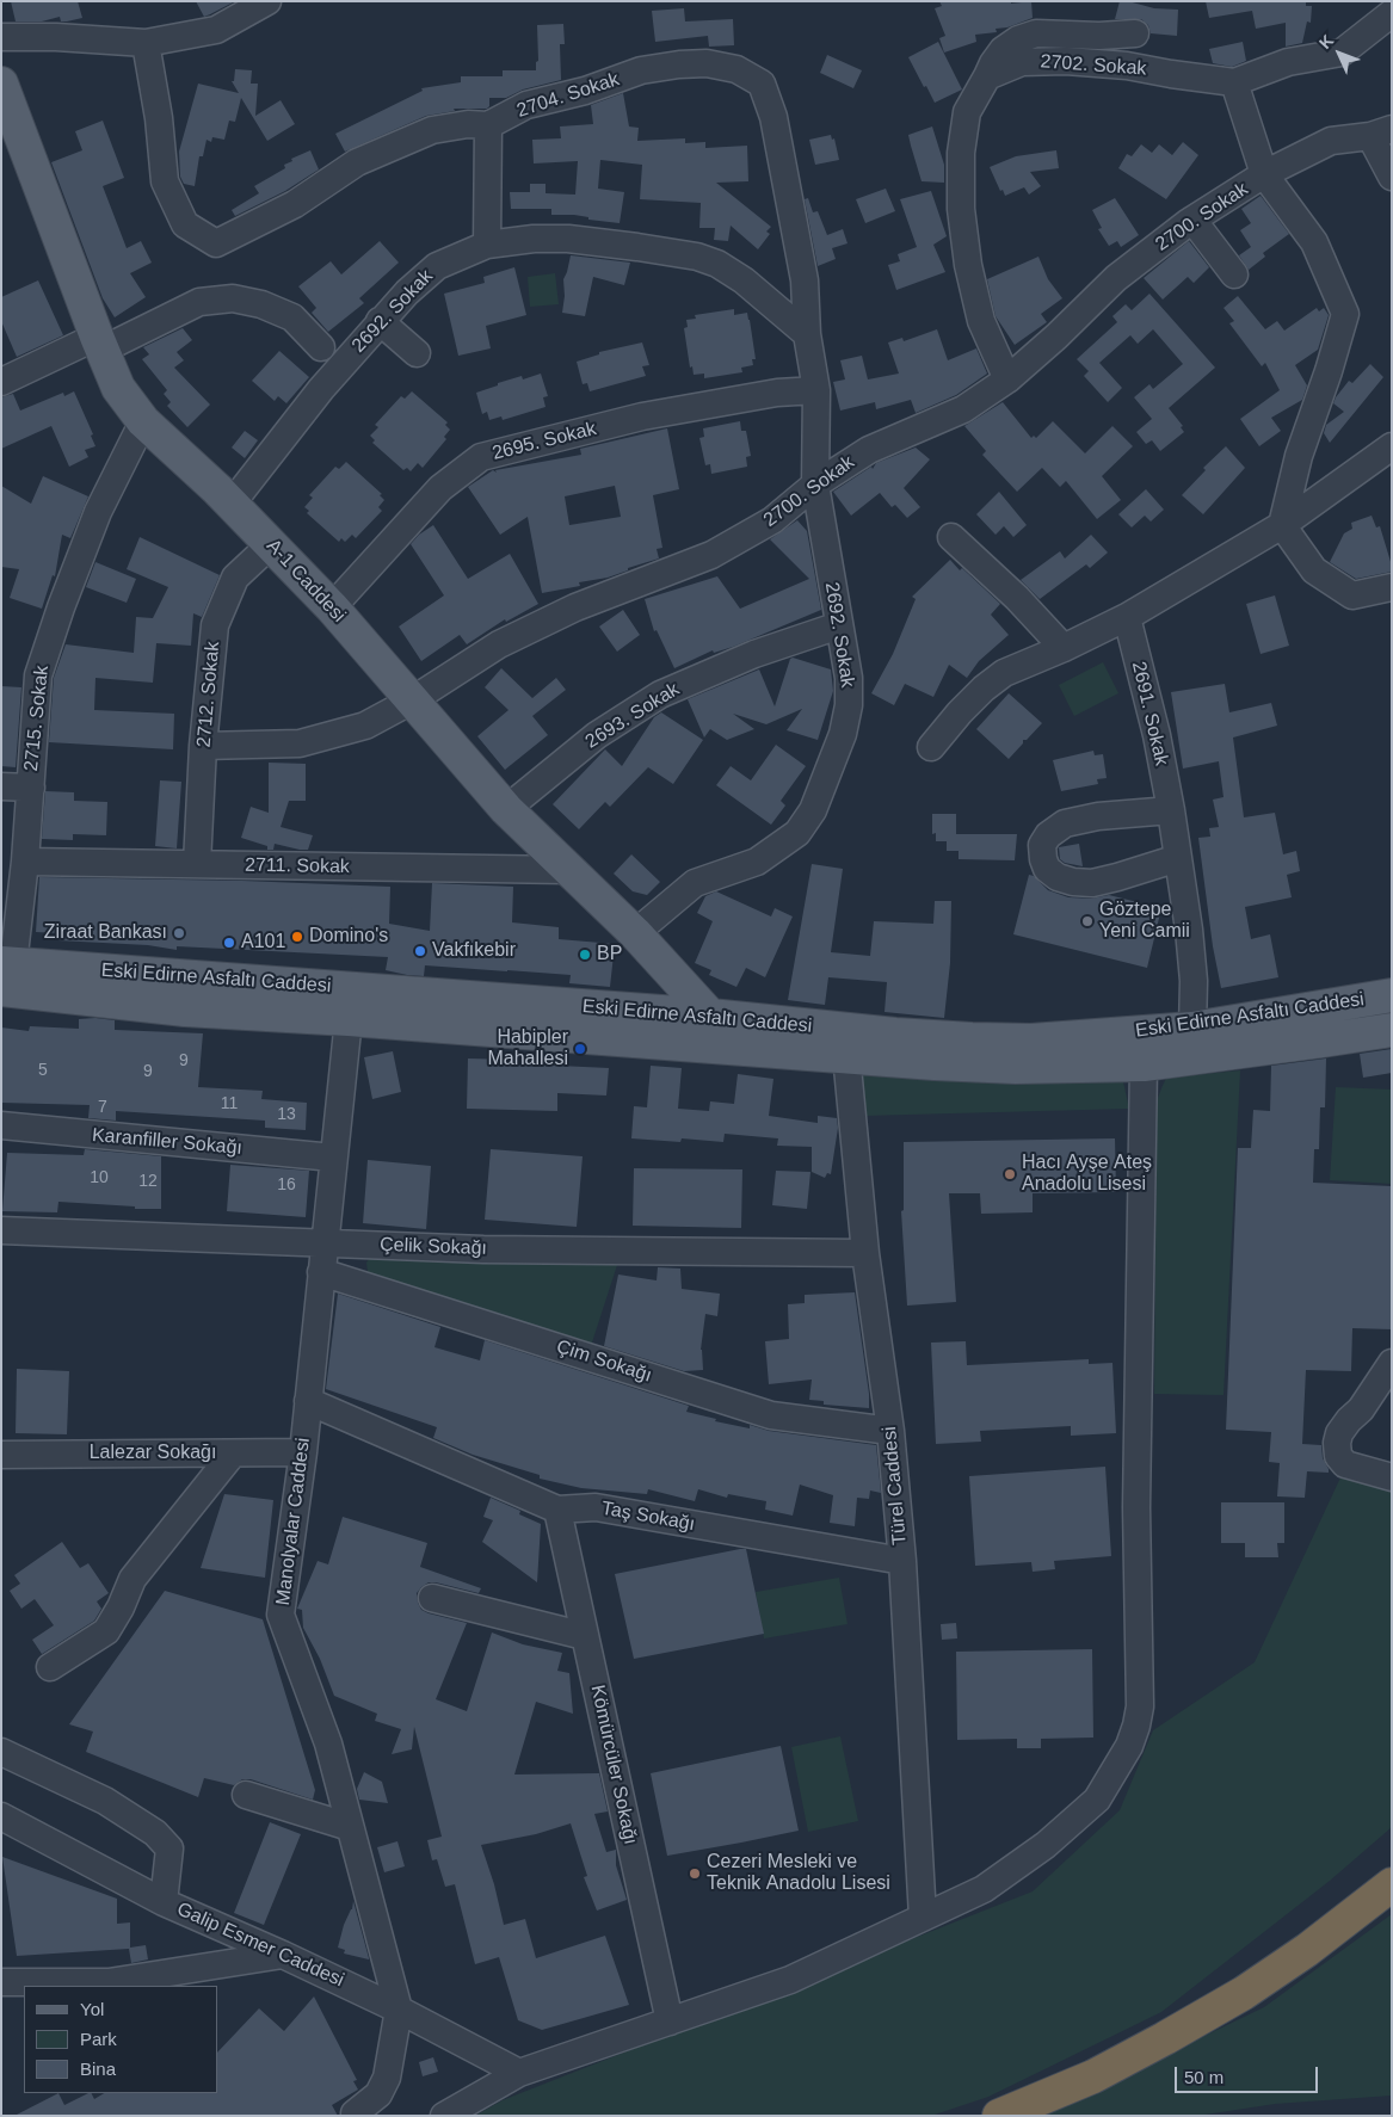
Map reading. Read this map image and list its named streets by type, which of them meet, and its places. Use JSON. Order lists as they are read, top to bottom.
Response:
{
  "streets": {
    "main road": ["A-1 Caddesi", "Eski Edirne Asfaltı Caddesi"],
    "street": [
      "2702. Sokak",
      "2704. Sokak",
      "2700. Sokak",
      "2692. Sokak",
      "2695. Sokak",
      "2712. Sokak",
      "2691. Sokak",
      "2693. Sokak",
      "2715. Sokak",
      "2711. Sokak",
      "Karanfiller Sokağı",
      "Çelik Sokağı",
      "Çim Sokağı",
      "Lalezar Sokağı",
      "Türel Caddesi",
      "Taş Sokağı",
      "Manolyalar Caddesi",
      "Kömürcüler Sokağı",
      "Galip Esmer Caddesi"
    ]
  },
  "crossings": [
    ["2704. Sokak", "2700. Sokak"],
    ["2704. Sokak", "2692. Sokak"],
    ["2704. Sokak", "2695. Sokak"],
    ["2700. Sokak", "2692. Sokak"],
    ["2700. Sokak", "A-1 Caddesi"],
    ["2700. Sokak", "2712. Sokak"],
    ["2692. Sokak", "A-1 Caddesi"],
    ["2692. Sokak", "2693. Sokak"],
    ["2695. Sokak", "A-1 Caddesi"],
    ["A-1 Caddesi", "2712. Sokak"],
    ["A-1 Caddesi", "2693. Sokak"],
    ["A-1 Caddesi", "2715. Sokak"],
    ["A-1 Caddesi", "2711. Sokak"],
    ["A-1 Caddesi", "Eski Edirne Asfaltı Caddesi"],
    ["2712. Sokak", "2711. Sokak"],
    ["2691. Sokak", "Eski Edirne Asfaltı Caddesi"],
    ["2715. Sokak", "2711. Sokak"],
    ["2715. Sokak", "Eski Edirne Asfaltı Caddesi"],
    ["Eski Edirne Asfaltı Caddesi", "Türel Caddesi"],
    ["Eski Edirne Asfaltı Caddesi", "Manolyalar Caddesi"],
    ["Karanfiller Sokağı", "Manolyalar Caddesi"],
    ["Çelik Sokağı", "Türel Caddesi"],
    ["Çelik Sokağı", "Manolyalar Caddesi"],
    ["Çim Sokağı", "Türel Caddesi"],
    ["Çim Sokağı", "Manolyalar Caddesi"],
    ["Lalezar Sokağı", "Manolyalar Caddesi"],
    ["Türel Caddesi", "Taş Sokağı"],
    ["Taş Sokağı", "Manolyalar Caddesi"],
    ["Taş Sokağı", "Kömürcüler Sokağı"],
    ["Manolyalar Caddesi", "Galip Esmer Caddesi"]
  ],
  "places": [
    "Göztepe Yeni Camii",
    "Ziraat Bankası",
    "Domino's",
    "A101",
    "Vakfıkebir",
    "BP",
    "Habipler Mahallesi",
    "Hacı Ayşe Ateş Anadolu Lisesi",
    "Cezeri Mesleki ve Teknik Anadolu Lisesi"
  ],
  "house_numbers": [
    "9",
    "5",
    "9",
    "11",
    "7",
    "13",
    "10",
    "12",
    "16"
  ],
  "legend": ["Yol", "Park", "Bina"],
  "scale_bar": "50 m",
  "north": "top left"
}
